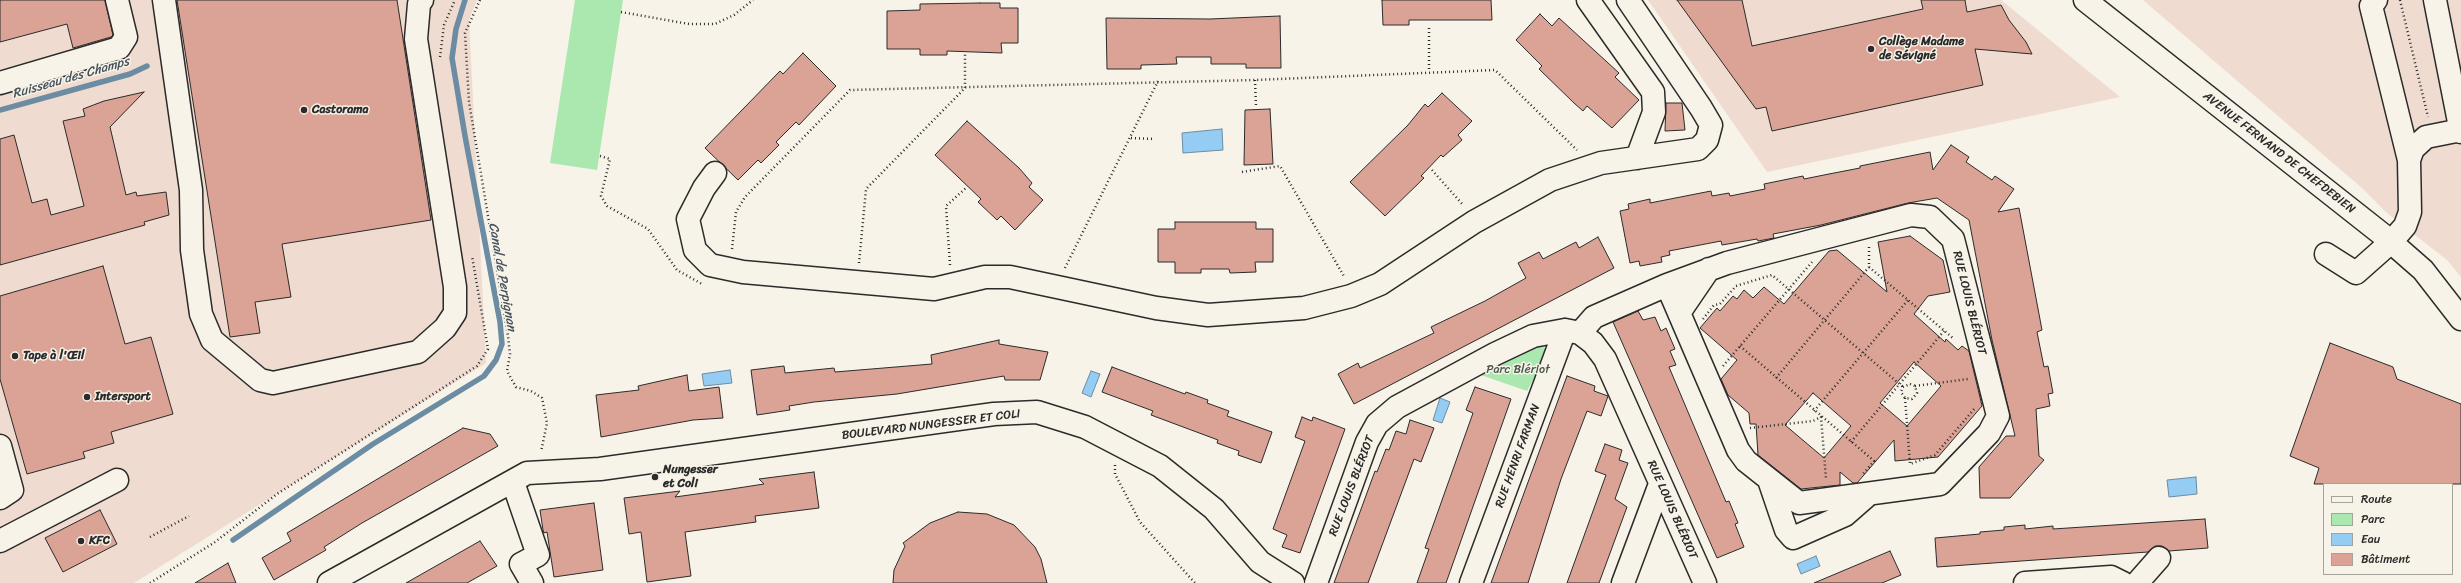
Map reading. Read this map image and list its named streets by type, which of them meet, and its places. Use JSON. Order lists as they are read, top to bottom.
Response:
{
  "streets": {
    "street": [
      "AVENUE FERNAND DE CHEFDEBIEN",
      "RUE LOUIS BLÉRIOT",
      "BOULEVARD NUNGESSER ET COLI",
      "RUE HENRI FARMAN"
    ]
  },
  "crossings": [
    ["RUE LOUIS BLÉRIOT", "RUE HENRI FARMAN"]
  ],
  "water": ["Ruisseau des Champs", "Canal de Perpignan"],
  "parks": ["Parc Blériot"],
  "places": [
    "Collège Madame de Sévigné",
    "Castorama",
    "Tape à l'Œil",
    "Intersport",
    "Nungesser et Coli",
    "KFC"
  ],
  "legend": [
    "Route",
    "Parc",
    "Eau",
    "Bâtiment"
  ]
}
